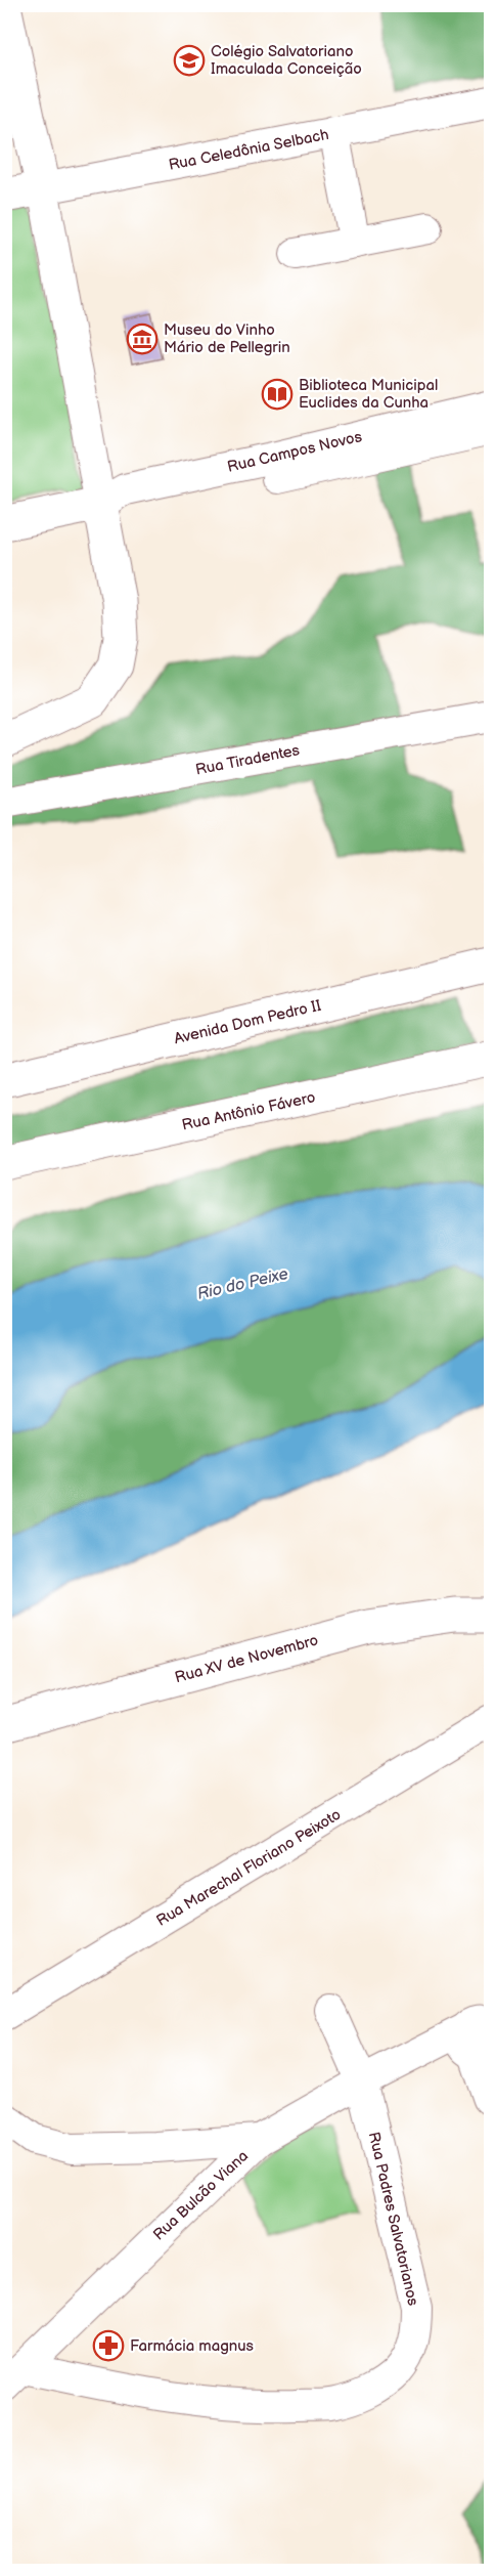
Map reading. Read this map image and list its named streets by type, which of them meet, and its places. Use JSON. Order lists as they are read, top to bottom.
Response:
{
  "streets": {
    "main road": [
      "Rua Celedônia Selbach",
      "Rua Campos Novos",
      "Avenida Dom Pedro II",
      "Rua Antônio Fávero",
      "Rua XV de Novembro"
    ],
    "street": [
      "Rua Tiradentes",
      "Rua Marechal Floriano Peixoto",
      "Rua Bulcão Viana",
      "Rua Padres Salvatorianos"
    ]
  },
  "crossings": [
    ["Rua Bulcão Viana", "Rua Padres Salvatorianos"]
  ],
  "water": ["Rio do Peixe"],
  "places": {
    "school or university": ["Colégio Salvatoriano Imaculada Conceição"],
    "museum": ["Museu do Vinho Mário de Pellegrin"],
    "library": ["Biblioteca Municipal Euclides da Cunha"],
    "pharmacy": ["Farmácia magnus"]
  }
}
